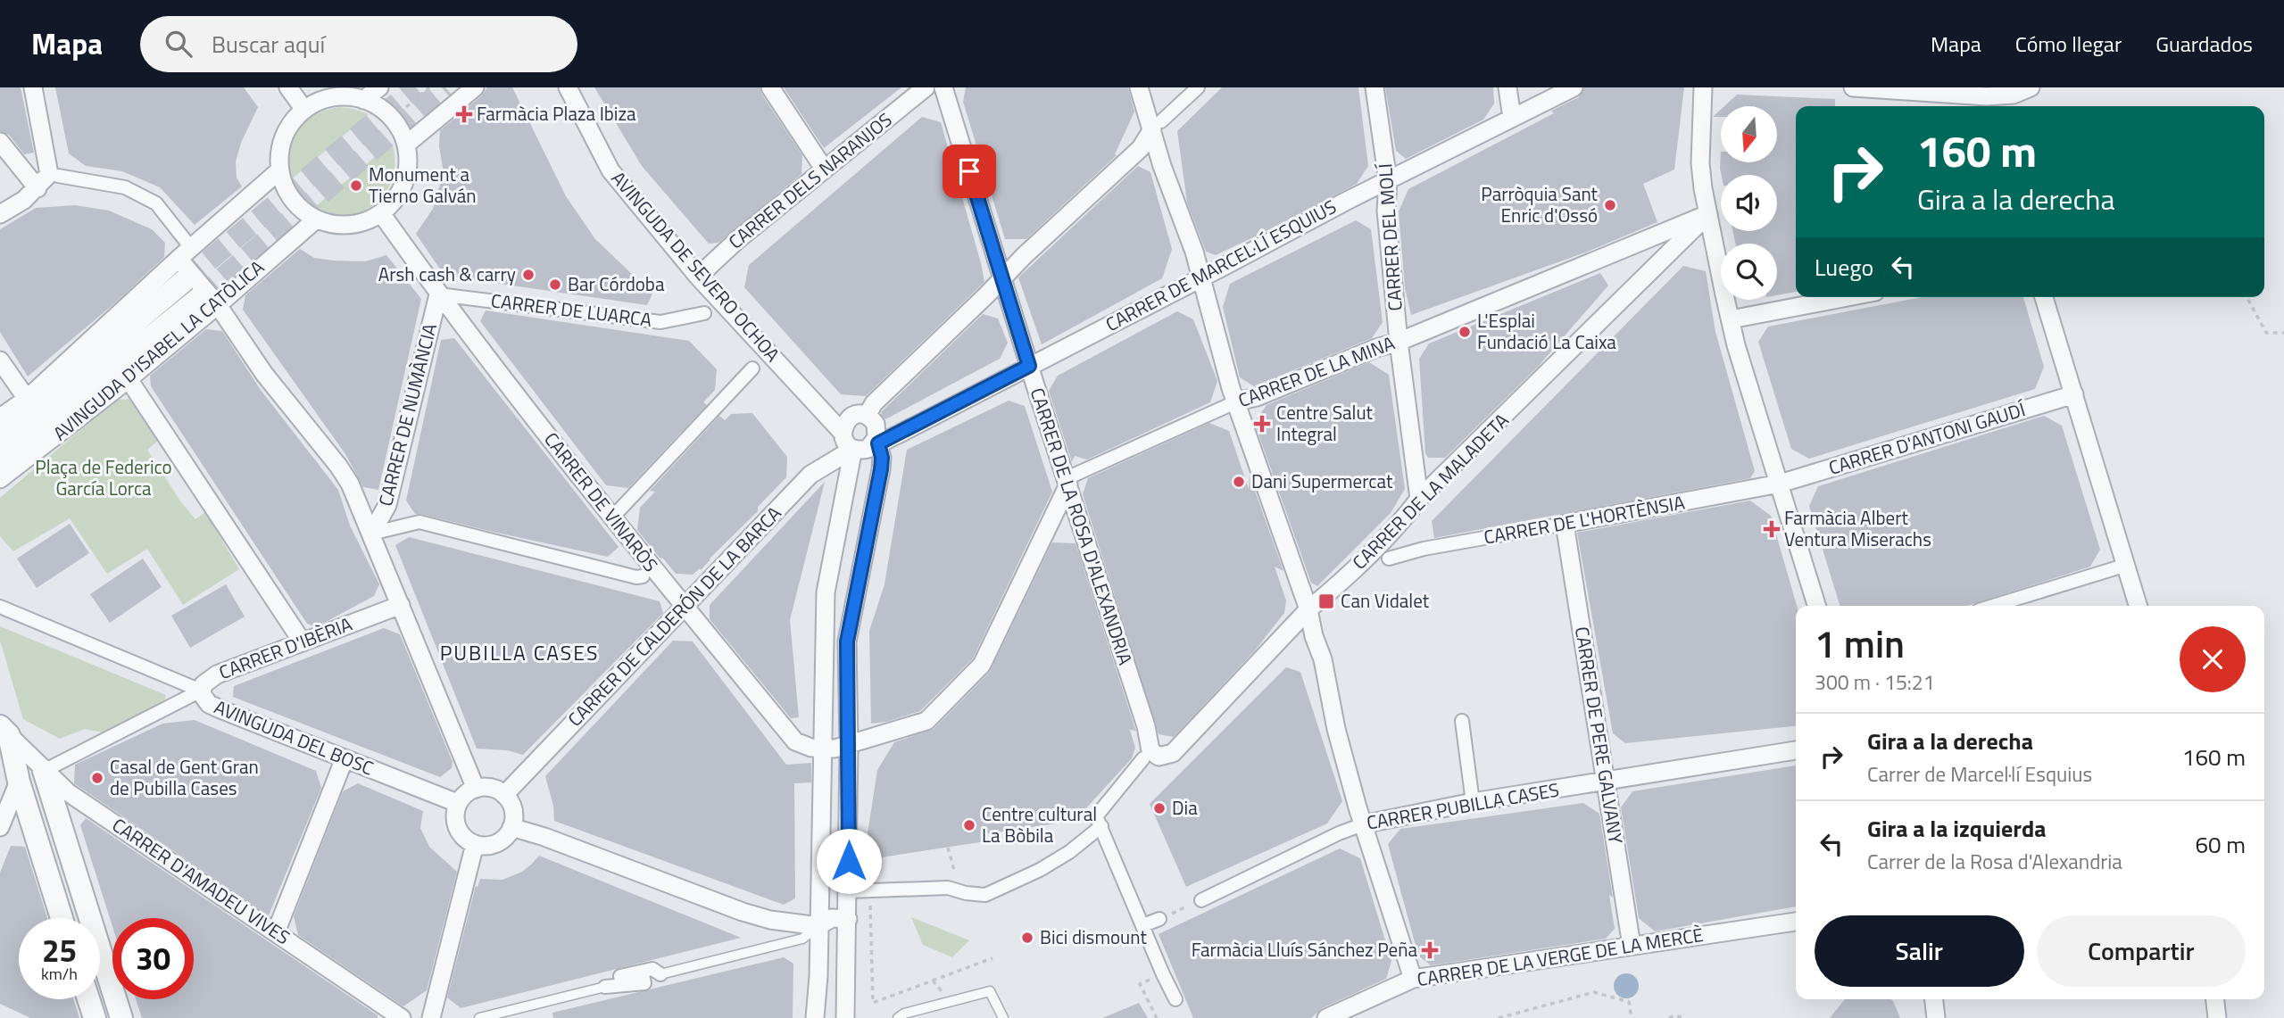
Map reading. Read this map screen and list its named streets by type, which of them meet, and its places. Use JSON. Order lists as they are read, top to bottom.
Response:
{
  "streets": {
    "street": [
      "CARRER DELS NARANJOS",
      "CARRER DEL MOLÍ",
      "CARRER DE MARCEL·LÍ ESQUIUS",
      "AVINGUDA DE SEVERO OCHOA",
      "CARRER DE LUARCA",
      "AVINGUDA D'ISABEL LA CATÒLICA",
      "CARRER DE LA MINA",
      "CARRER DE NUMÀNCIA",
      "CARRER D'ANTONI GAUDÍ",
      "CARRER DE LA MALADETA",
      "CARRER DE VINARÒS",
      "CARRER DE L'HORTÈNSIA",
      "CARRER DE LA ROSA D'ALEXANDRIA",
      "CARRER DE CALDERÓN DE LA BARCA",
      "CARRER D'IBÈRIA",
      "CARRER DE PERE GALVANY",
      "AVINGUDA DEL BOSC",
      "CARRER PUBILLA CASES",
      "CARRER D'AMADEU VIVES",
      "CARRER DE LA VERGE DE LA MERCÈ"
    ]
  },
  "crossings": [
    ["CARRER DELS NARANJOS", "AVINGUDA DE SEVERO OCHOA"],
    ["CARRER DEL MOLÍ", "CARRER DE MARCEL·LÍ ESQUIUS"],
    ["CARRER DEL MOLÍ", "CARRER DE LA MINA"],
    ["CARRER DEL MOLÍ", "CARRER DE LA MALADETA"],
    ["CARRER DE MARCEL·LÍ ESQUIUS", "AVINGUDA DE SEVERO OCHOA"],
    ["CARRER DE MARCEL·LÍ ESQUIUS", "CARRER DE LA ROSA D'ALEXANDRIA"],
    ["CARRER DE MARCEL·LÍ ESQUIUS", "CARRER DE CALDERÓN DE LA BARCA"],
    ["AVINGUDA DE SEVERO OCHOA", "CARRER DE CALDERÓN DE LA BARCA"],
    ["CARRER DE LUARCA", "CARRER DE NUMÀNCIA"],
    ["CARRER DE LUARCA", "CARRER DE VINARÒS"],
    ["AVINGUDA D'ISABEL LA CATÒLICA", "CARRER DE VINARÒS"],
    ["CARRER DE LA MINA", "CARRER DE LA MALADETA"],
    ["CARRER DE LA MINA", "CARRER DE LA ROSA D'ALEXANDRIA"],
    ["CARRER DE NUMÀNCIA", "CARRER DE VINARÒS"],
    ["CARRER D'ANTONI GAUDÍ", "CARRER DE L'HORTÈNSIA"],
    ["CARRER DE LA MALADETA", "CARRER DE LA ROSA D'ALEXANDRIA"],
    ["CARRER DE VINARÒS", "CARRER DE CALDERÓN DE LA BARCA"],
    ["CARRER DE L'HORTÈNSIA", "CARRER DE PERE GALVANY"],
    ["CARRER DE CALDERÓN DE LA BARCA", "AVINGUDA DEL BOSC"],
    ["CARRER D'IBÈRIA", "AVINGUDA DEL BOSC"],
    ["CARRER D'IBÈRIA", "CARRER D'AMADEU VIVES"],
    ["CARRER DE PERE GALVANY", "CARRER PUBILLA CASES"],
    ["CARRER DE PERE GALVANY", "CARRER DE LA VERGE DE LA MERCÈ"]
  ],
  "districts": ["PUBILLA CASES"],
  "parks": ["Plaça de Federico García Lorca"],
  "places": {
    "health": [
      "Farmàcia Plaza Ibiza",
      "Centre Salut Integral",
      "Farmàcia Albert Ventura Miserachs",
      "Farmàcia Lluís Sánchez Peña"
    ],
    "other": [
      "Monument a Tierno Galván",
      "Parròquia Sant Enric d'Ossó",
      "Arsh cash & carry",
      "Bar Córdoba",
      "L'Esplai Fundació La Caixa",
      "Dani Supermercat",
      "Casal de Gent Gran de Pubilla Cases",
      "Dia",
      "Centre cultural La Bòbila",
      "Bici dismount"
    ],
    "transit": ["Can Vidalet"]
  },
  "north": "bottom",
  "page": {
    "header": "Mapa",
    "search": "Buscar aquí",
    "nav": ["Mapa", "Cómo llegar", "Guardados"],
    "turn": ["160 m", "Gira a la derecha"],
    "then": "Luego",
    "heading": ["1 min", "300 m · 15:21"],
    "list": [
      {
        "name": "Gira a la derecha",
        "note": "Carrer de Marcel·lí Esquius",
        "value": "160 m"
      },
      {
        "name": "Gira a la izquierda",
        "note": "Carrer de la Rosa d'Alexandria",
        "value": "60 m"
      }
    ],
    "buttons": ["Salir", "Compartir"],
    "speed": "25 km/h",
    "limit": "30"
  }
}
